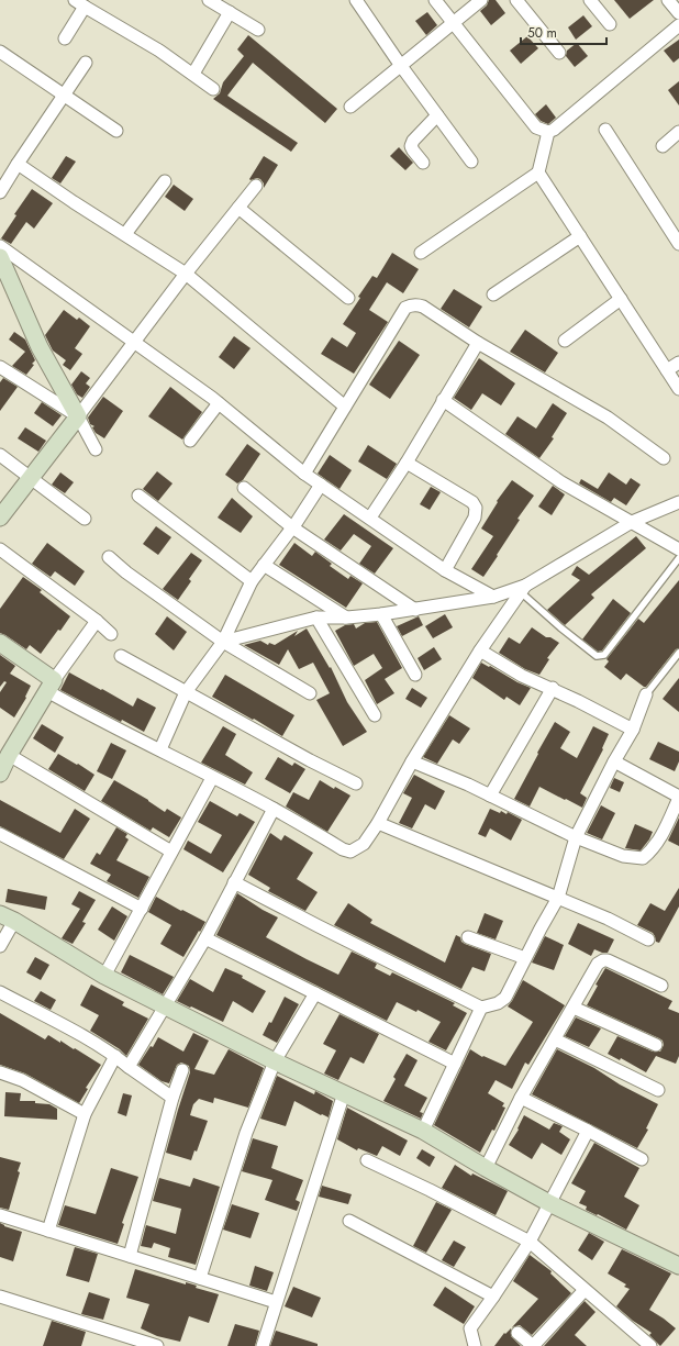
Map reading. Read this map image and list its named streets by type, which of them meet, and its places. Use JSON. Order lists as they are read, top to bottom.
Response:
{
  "scale_bar": "50 m"
}
